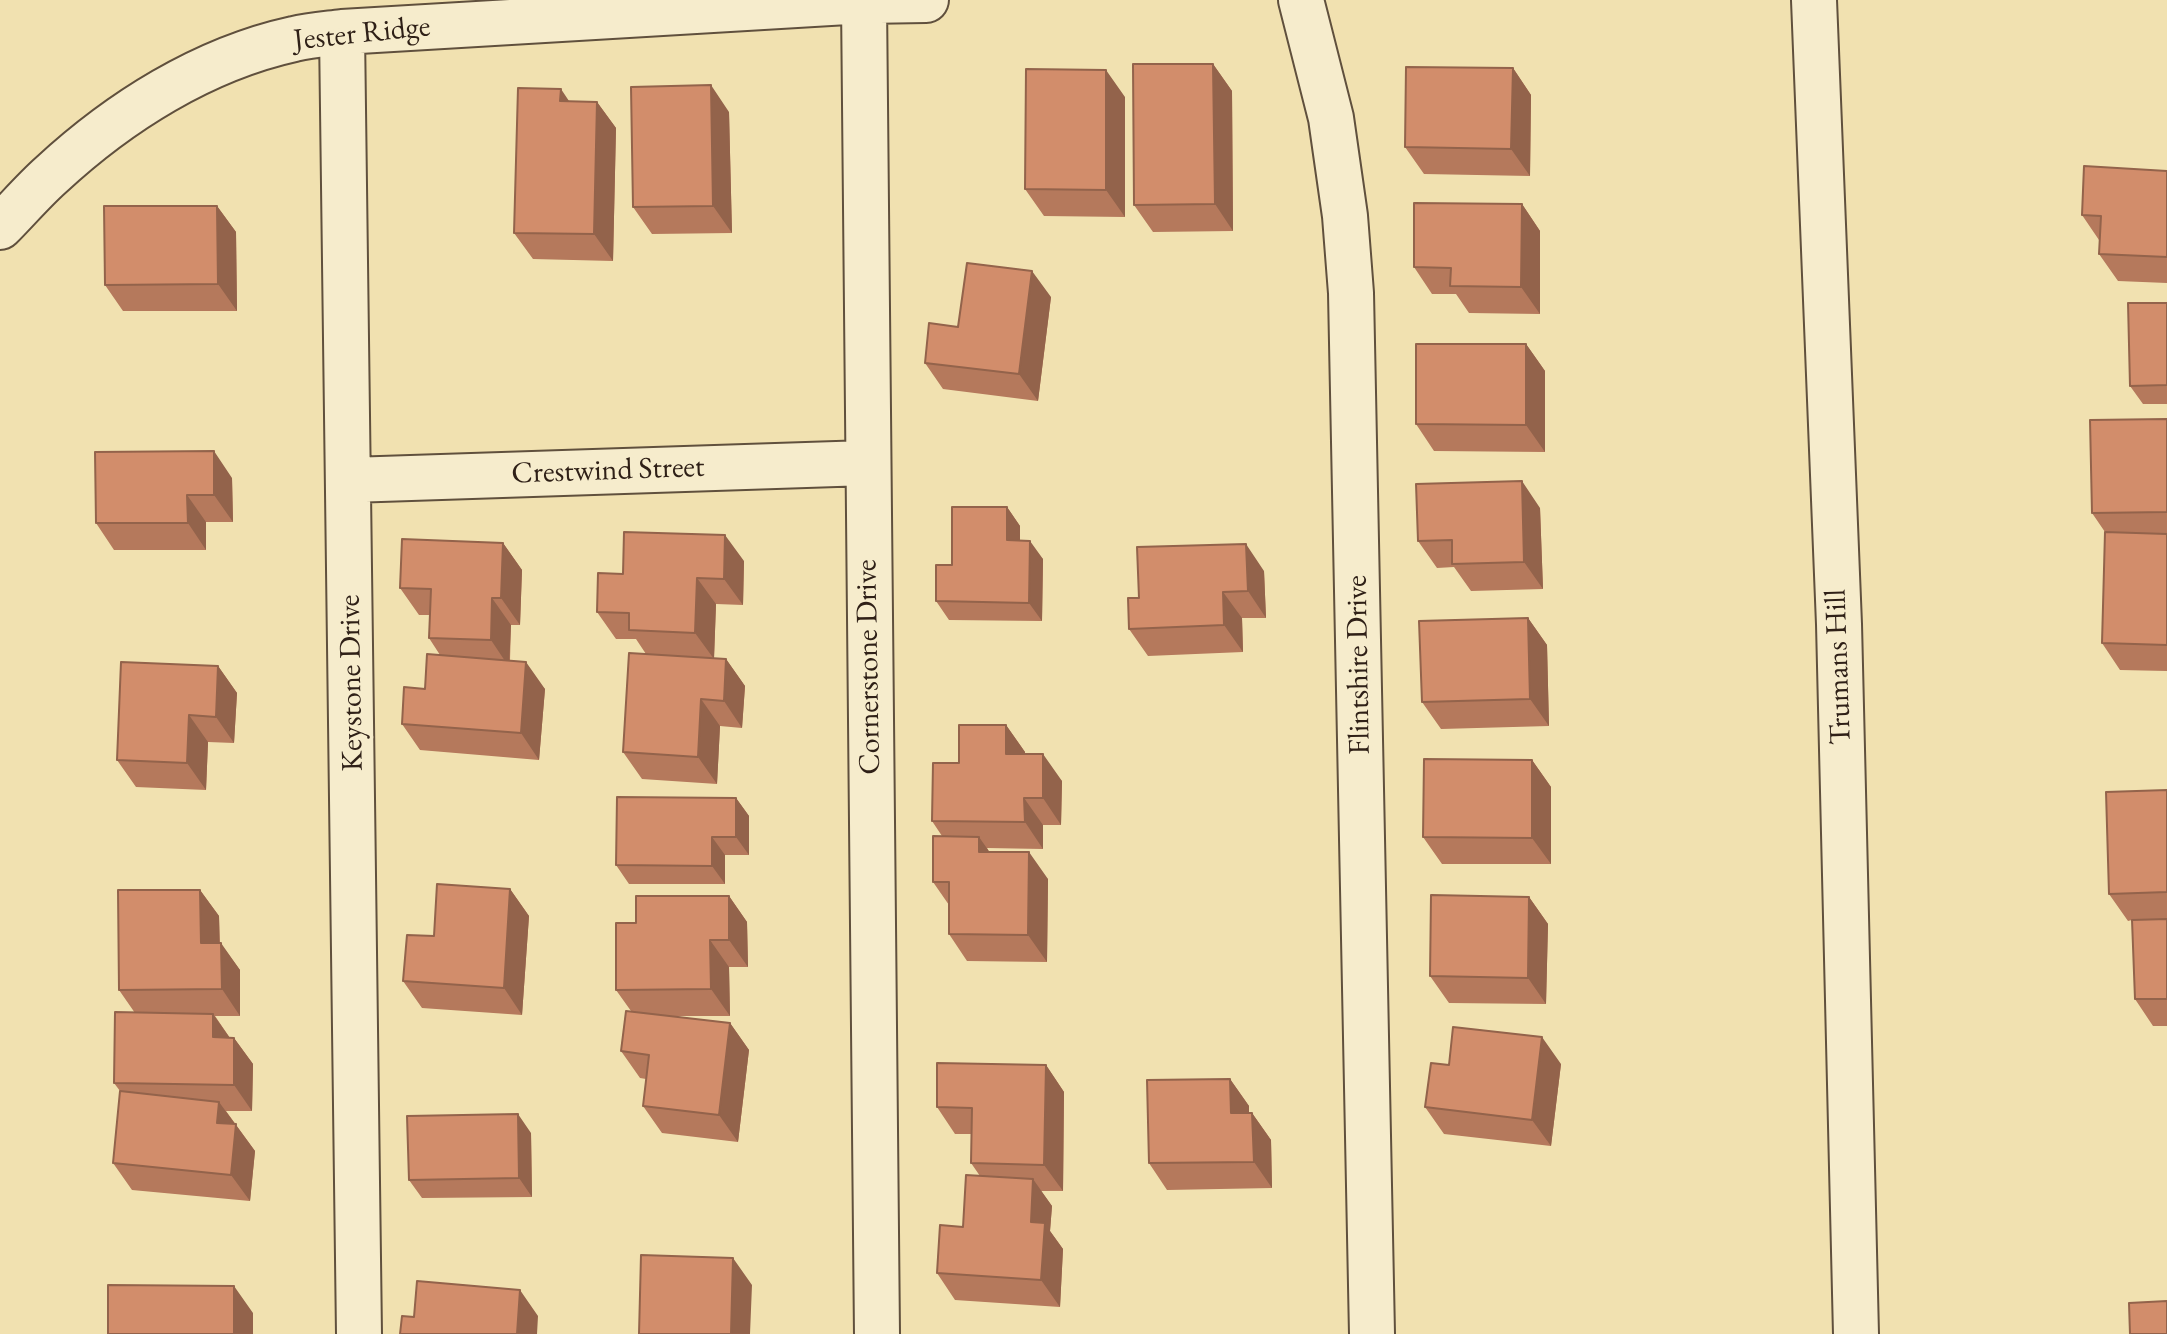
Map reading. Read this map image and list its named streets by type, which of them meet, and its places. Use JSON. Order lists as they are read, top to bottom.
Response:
{
  "streets": {
    "street": [
      "Jester Ridge",
      "Crestwind Street",
      "Flintshire Drive",
      "Cornerstone Drive",
      "Trumans Hill",
      "Keystone Drive"
    ]
  },
  "crossings": [
    ["Jester Ridge", "Cornerstone Drive"],
    ["Jester Ridge", "Keystone Drive"],
    ["Crestwind Street", "Cornerstone Drive"],
    ["Crestwind Street", "Keystone Drive"]
  ]
}
